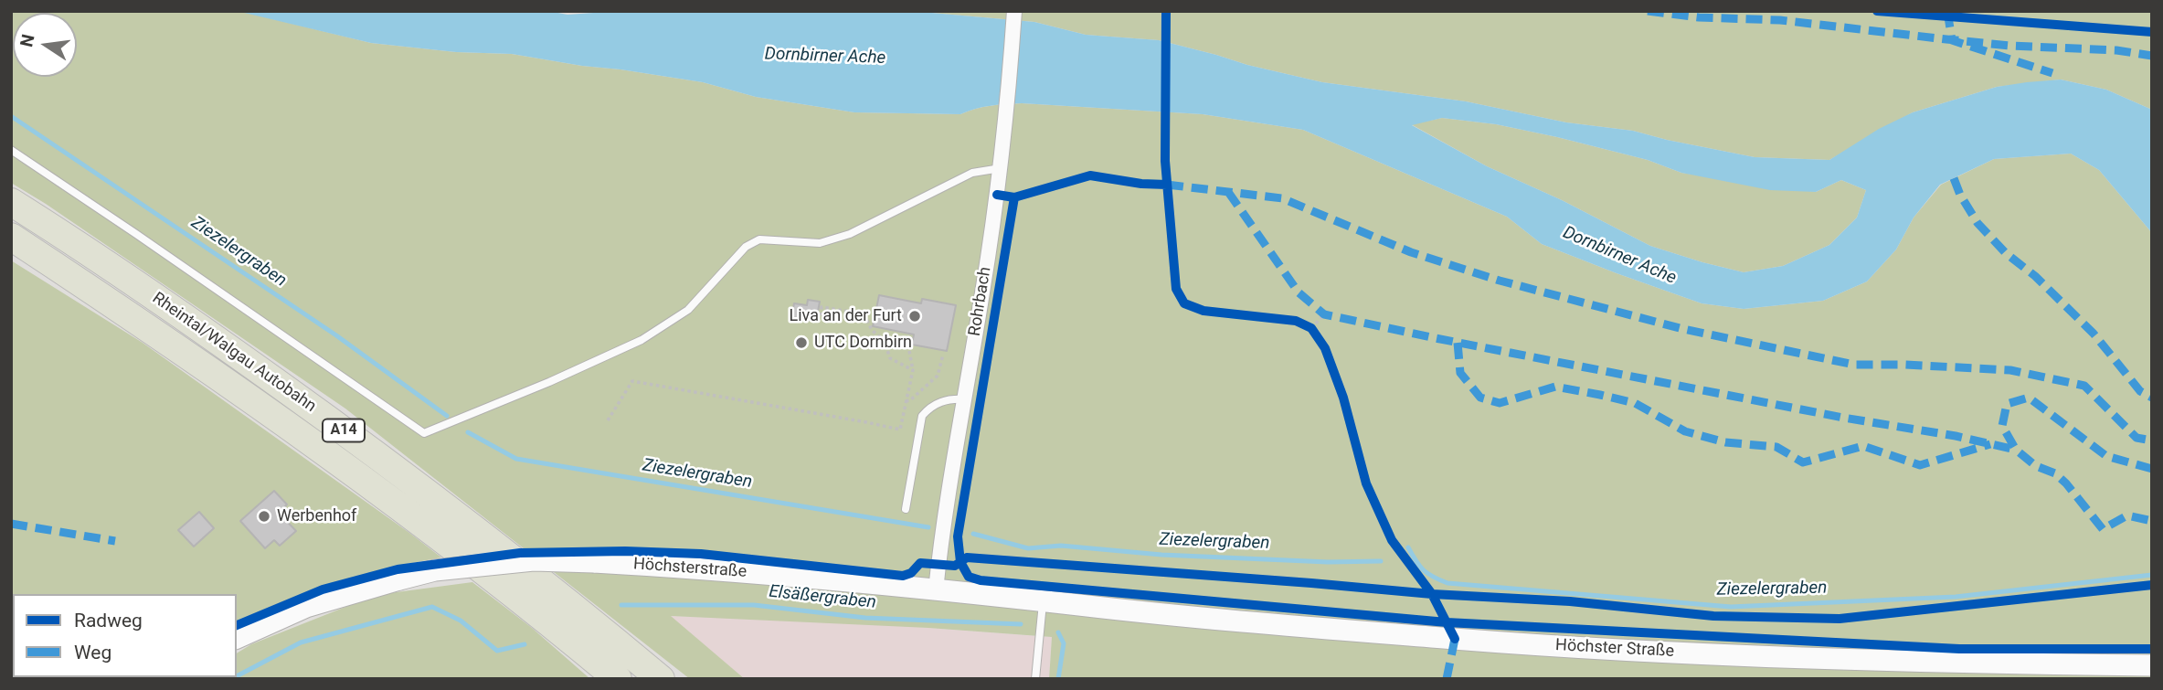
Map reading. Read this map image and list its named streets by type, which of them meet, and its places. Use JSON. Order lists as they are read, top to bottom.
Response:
{
  "streets": {
    "highway": ["Rheintal/Walgau Autobahn", "A14"],
    "main road": ["Höchsterstraße", "Höchster Straße"],
    "street": ["Rohrbach"]
  },
  "crossings": [
    ["Rohrbach", "Höchsterstraße"],
    ["Höchsterstraße", "Höchster Straße"]
  ],
  "water": ["Dornbirner Ache", "Ziezelergraben", "Elsäßergraben"],
  "places": ["Liva an der Furt", "UTC Dornbirn", "Werbenhof"],
  "legend": ["Radweg", "Weg"],
  "north": "left"
}
